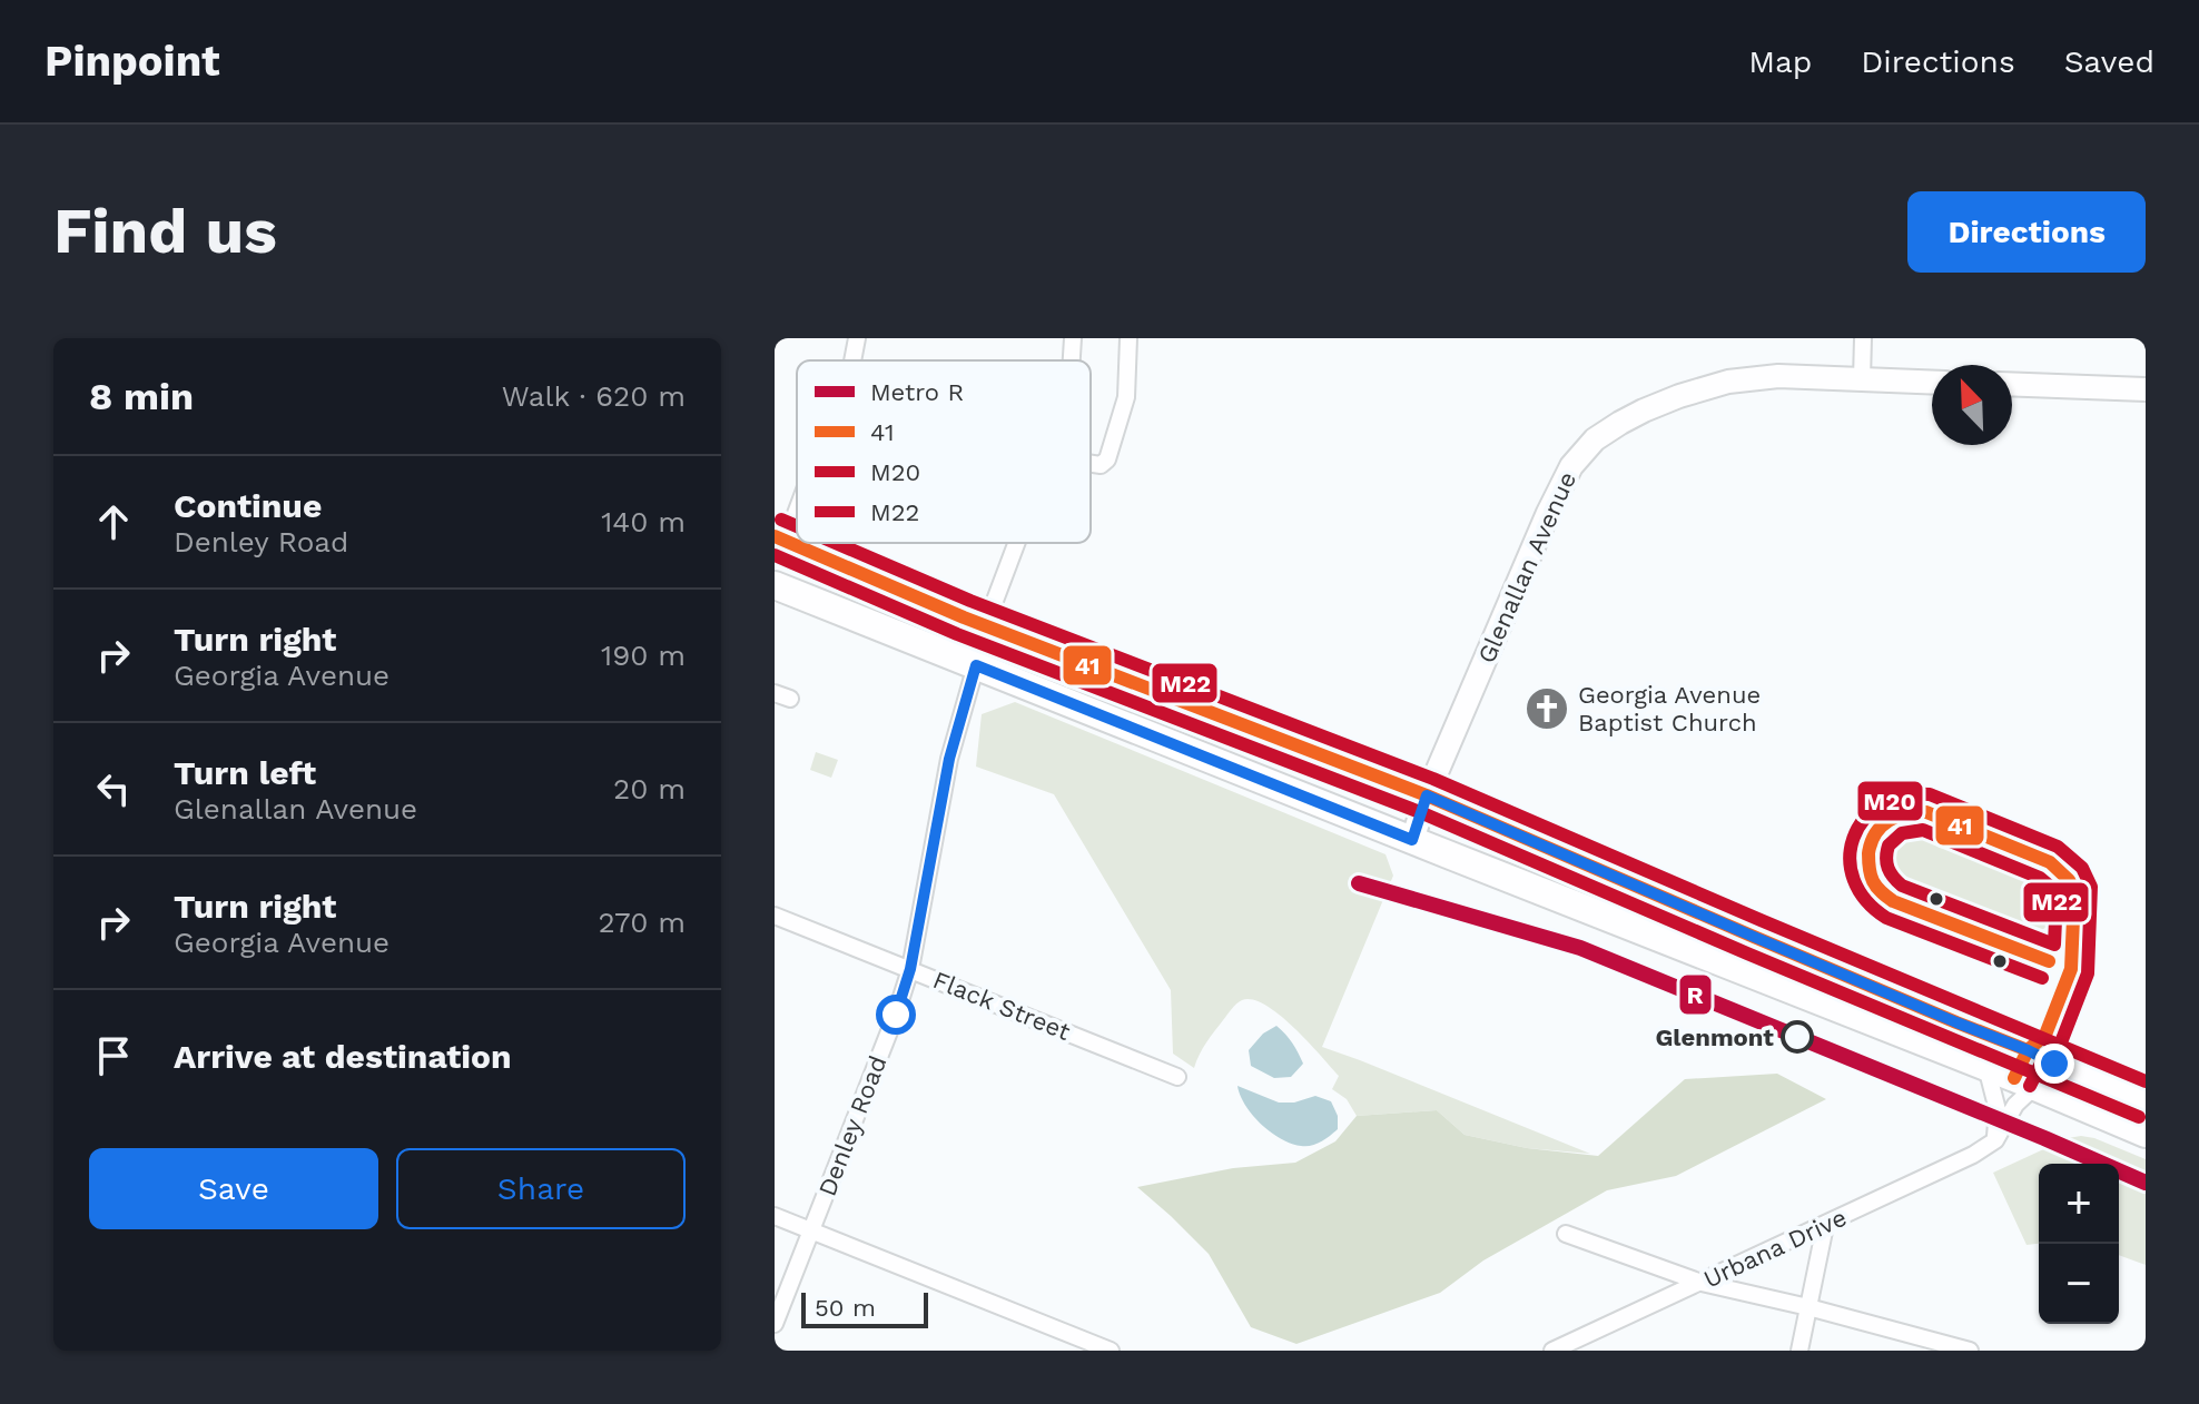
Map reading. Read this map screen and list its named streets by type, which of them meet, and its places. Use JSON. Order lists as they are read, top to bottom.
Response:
{
  "streets": {
    "street": [
      "Glenallan Avenue",
      "Flack Street",
      "Denley Road",
      "Urbana Drive"
    ]
  },
  "crossings": [
    ["Flack Street", "Denley Road"]
  ],
  "places": {
    "church": ["Georgia Avenue Baptist Church"],
    "other": ["Glenmont"]
  },
  "lines": [
    "transit line M22",
    "transit line 41",
    "transit line M20",
    "metro line R"
  ],
  "legend": [
    "Metro R",
    "41",
    "M20",
    "M22"
  ],
  "scale_bar": "50 m",
  "north": "top left",
  "page": {
    "header": "Pinpoint",
    "nav": ["Map", "Directions", "Saved"],
    "buttons": [
      "Directions",
      ["Save", "Share"]
    ],
    "title": "Find us",
    "heading": ["8 min", "Walk · 620 m"],
    "list": [
      ["Continue", "Denley Road", "140 m"],
      ["Turn right", "Georgia Avenue", "190 m"],
      ["Turn left", "Glenallan Avenue", "20 m"],
      ["Turn right", "Georgia Avenue", "270 m"],
      "Arrive at destination"
    ],
    "map_buttons": ["+", "−"],
    "scale": "50 m"
  }
}
